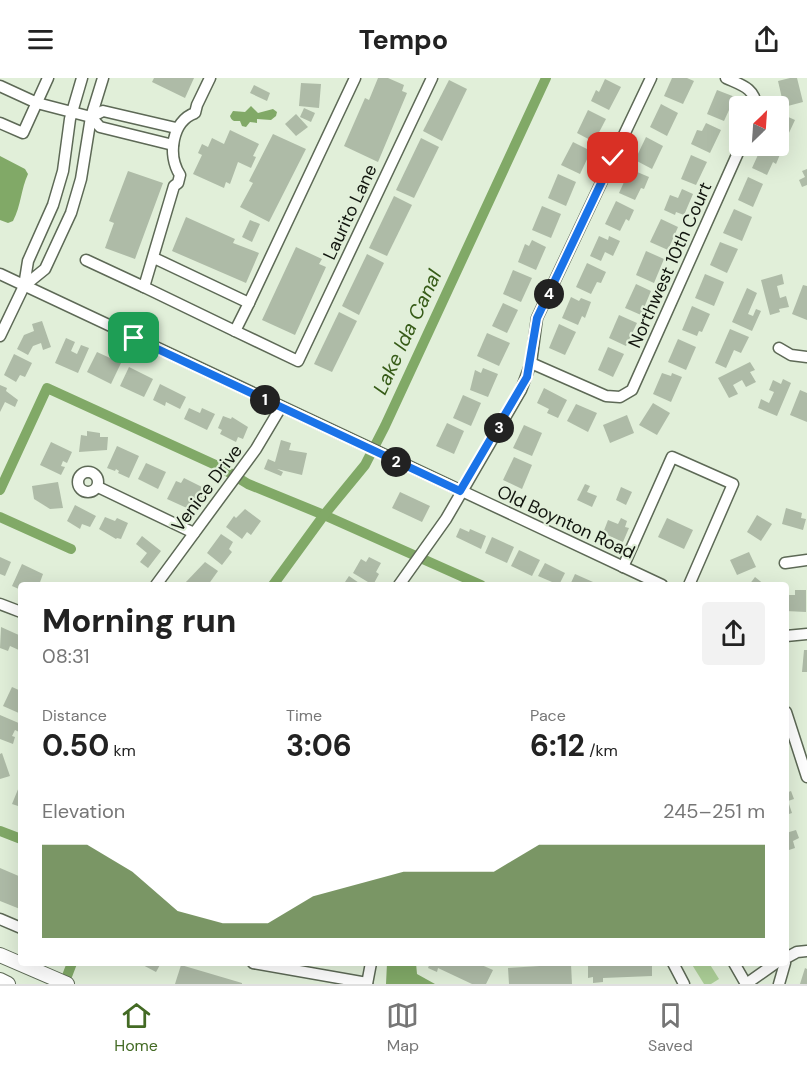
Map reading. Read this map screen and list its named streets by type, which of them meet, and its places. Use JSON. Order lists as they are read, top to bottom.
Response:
{
  "streets": {
    "street": [
      "Laurito Lane",
      "Northwest 10th Court",
      "Venice Drive",
      "Old Boynton Road"
    ]
  },
  "crossings": [
    ["Venice Drive", "Old Boynton Road"]
  ],
  "water": ["Lake Ida Canal"],
  "north": "top right",
  "page": {
    "header": "Tempo",
    "pins": [
      "4",
      "1",
      "3",
      "2"
    ],
    "heading": ["Morning run", "08:31"],
    "stats": [
      ["Distance", "0.50 km"],
      ["Time", "3:06"],
      ["Pace", "6:12 /km"]
    ],
    "chart": ["Elevation", "245–251 m"],
    "tabs": ["Home", "Map", "Saved"]
  }
}
